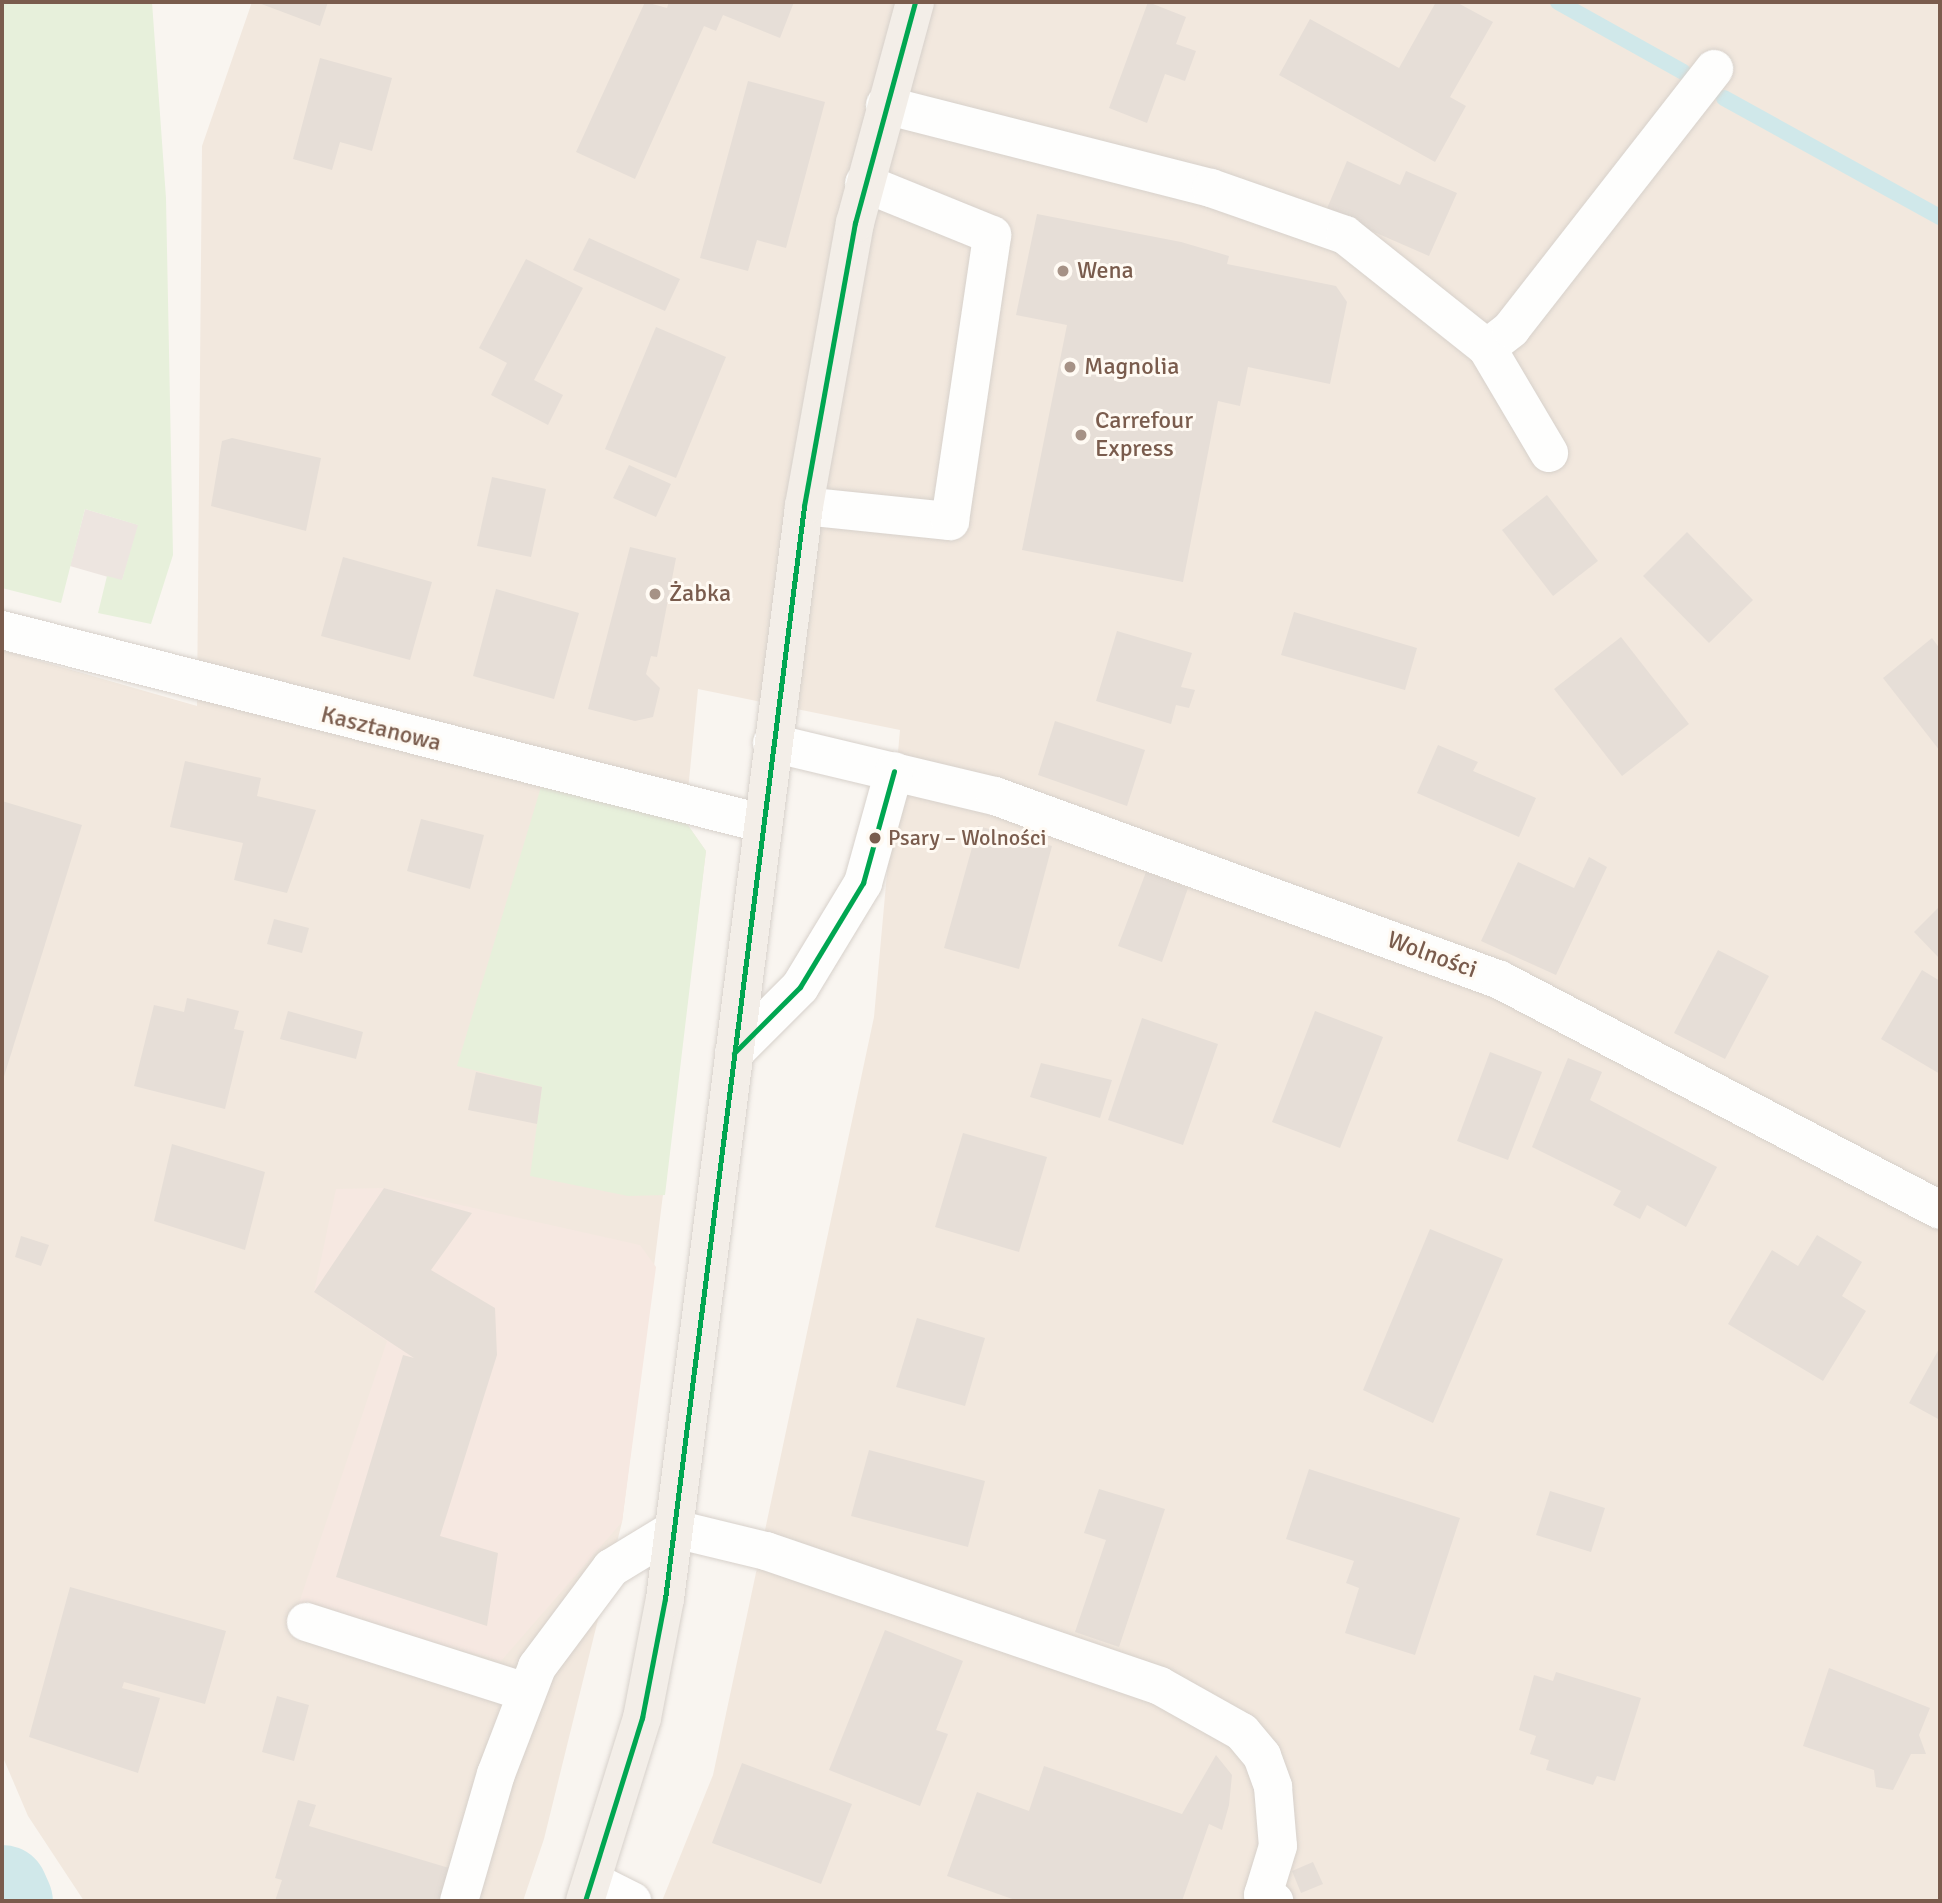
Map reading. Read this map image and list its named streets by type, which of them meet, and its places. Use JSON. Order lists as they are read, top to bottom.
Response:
{
  "streets": {
    "street": ["Kasztanowa", "Wolności"]
  },
  "places": [
    "Wena",
    "Magnolia",
    "Carrefour Express",
    "Żabka",
    "Psary – Wolności"
  ]
}
